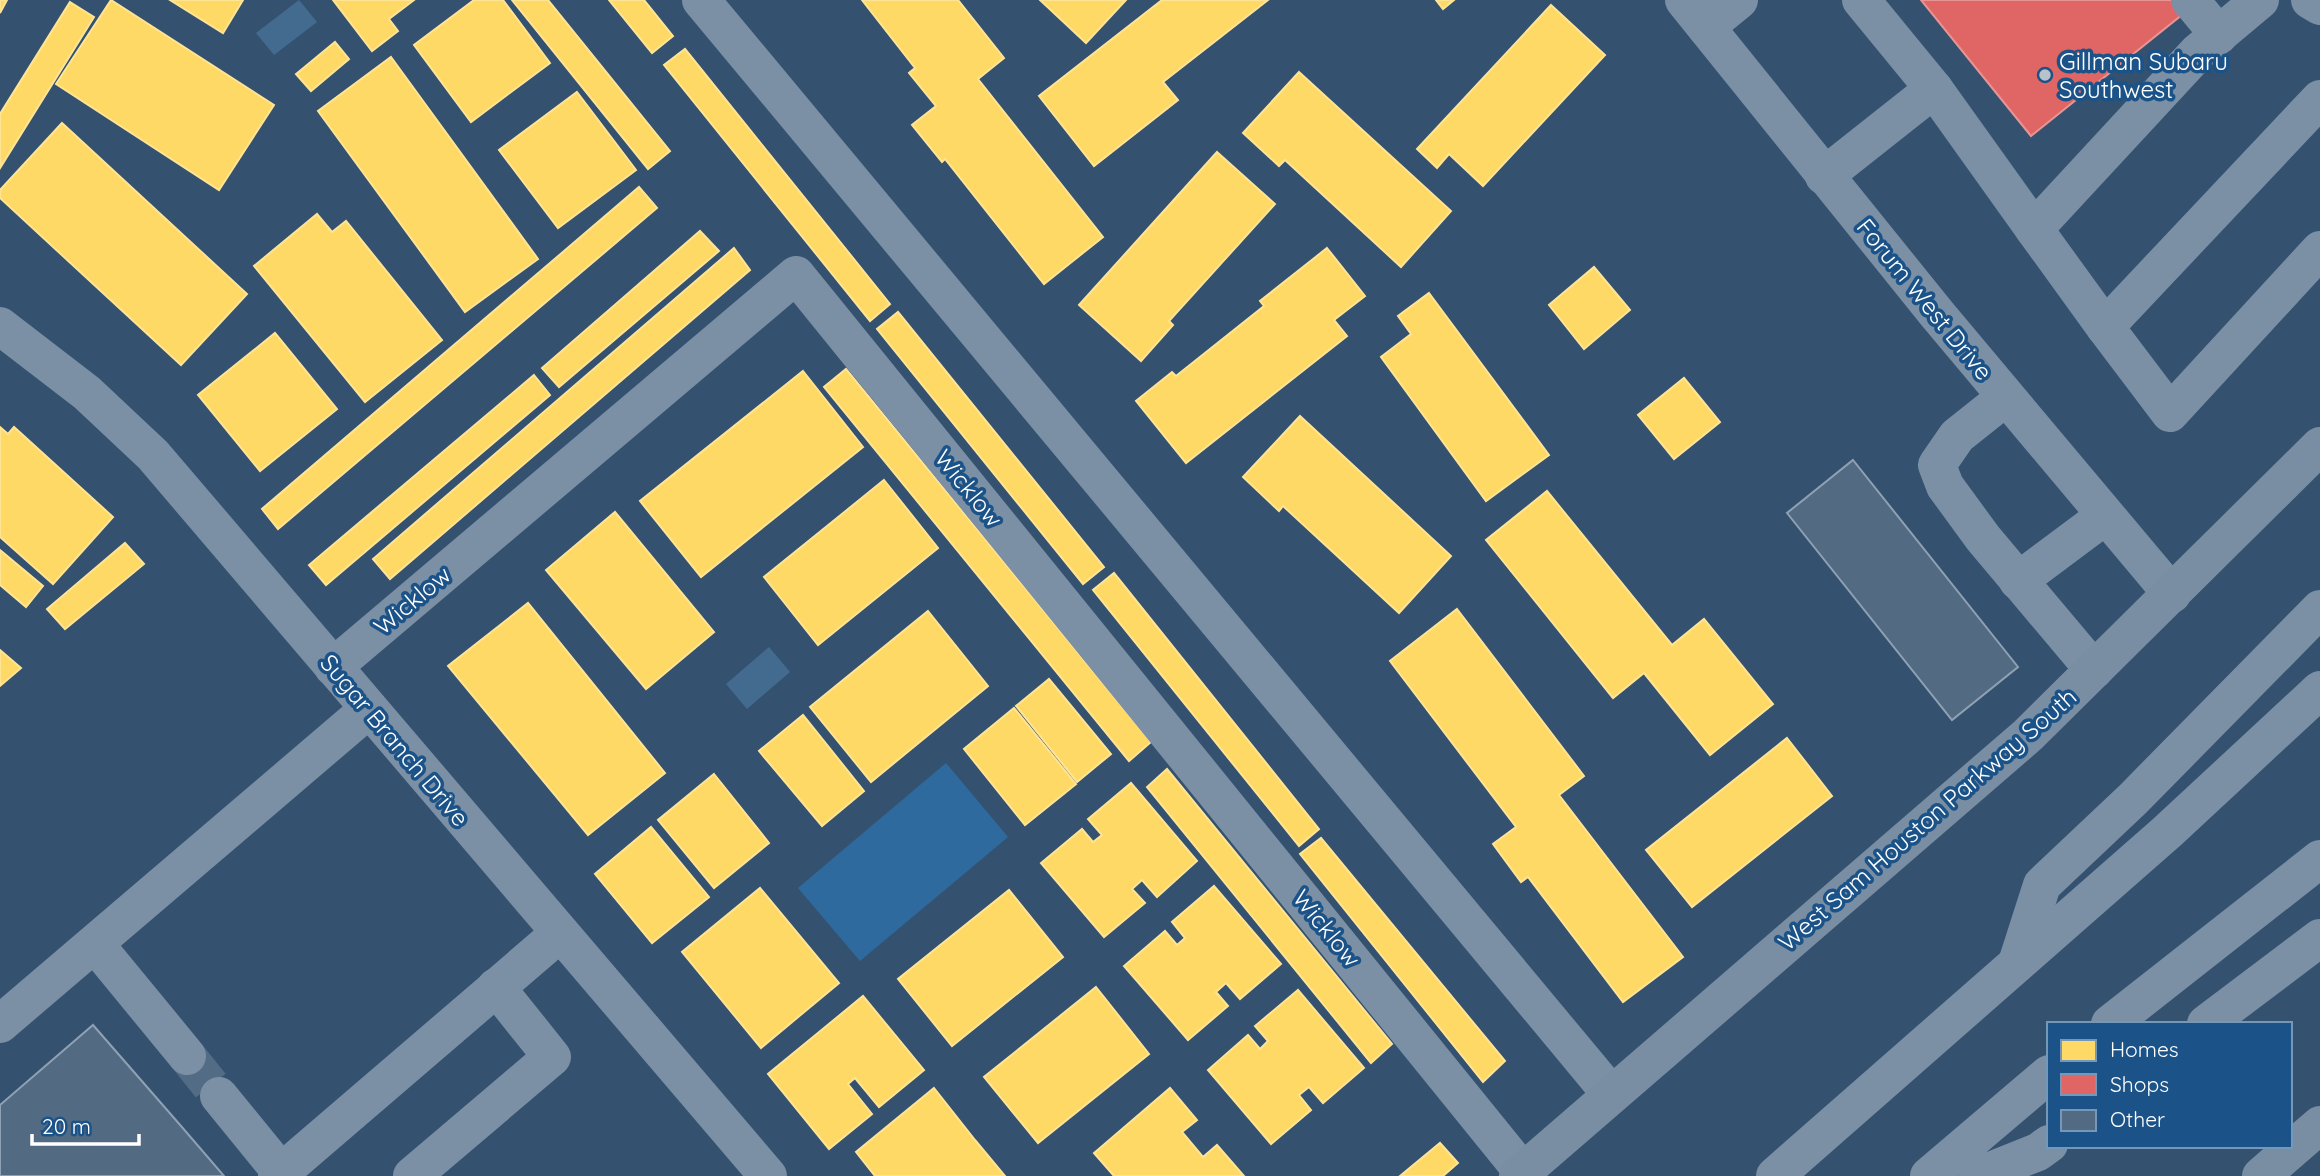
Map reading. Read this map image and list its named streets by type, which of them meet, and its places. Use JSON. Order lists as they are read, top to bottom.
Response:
{
  "streets": {
    "main road": ["West Sam Houston Parkway South"],
    "street": ["Forum West Drive", "Wicklow", "Sugar Branch Drive"]
  },
  "crossings": [
    ["Forum West Drive", "West Sam Houston Parkway South"],
    ["Wicklow", "Sugar Branch Drive"],
    ["Wicklow", "West Sam Houston Parkway South"]
  ],
  "places": ["Gillman Subaru Southwest"],
  "legend": ["Homes", "Shops", "Other"],
  "scale_bar": "20 m"
}
